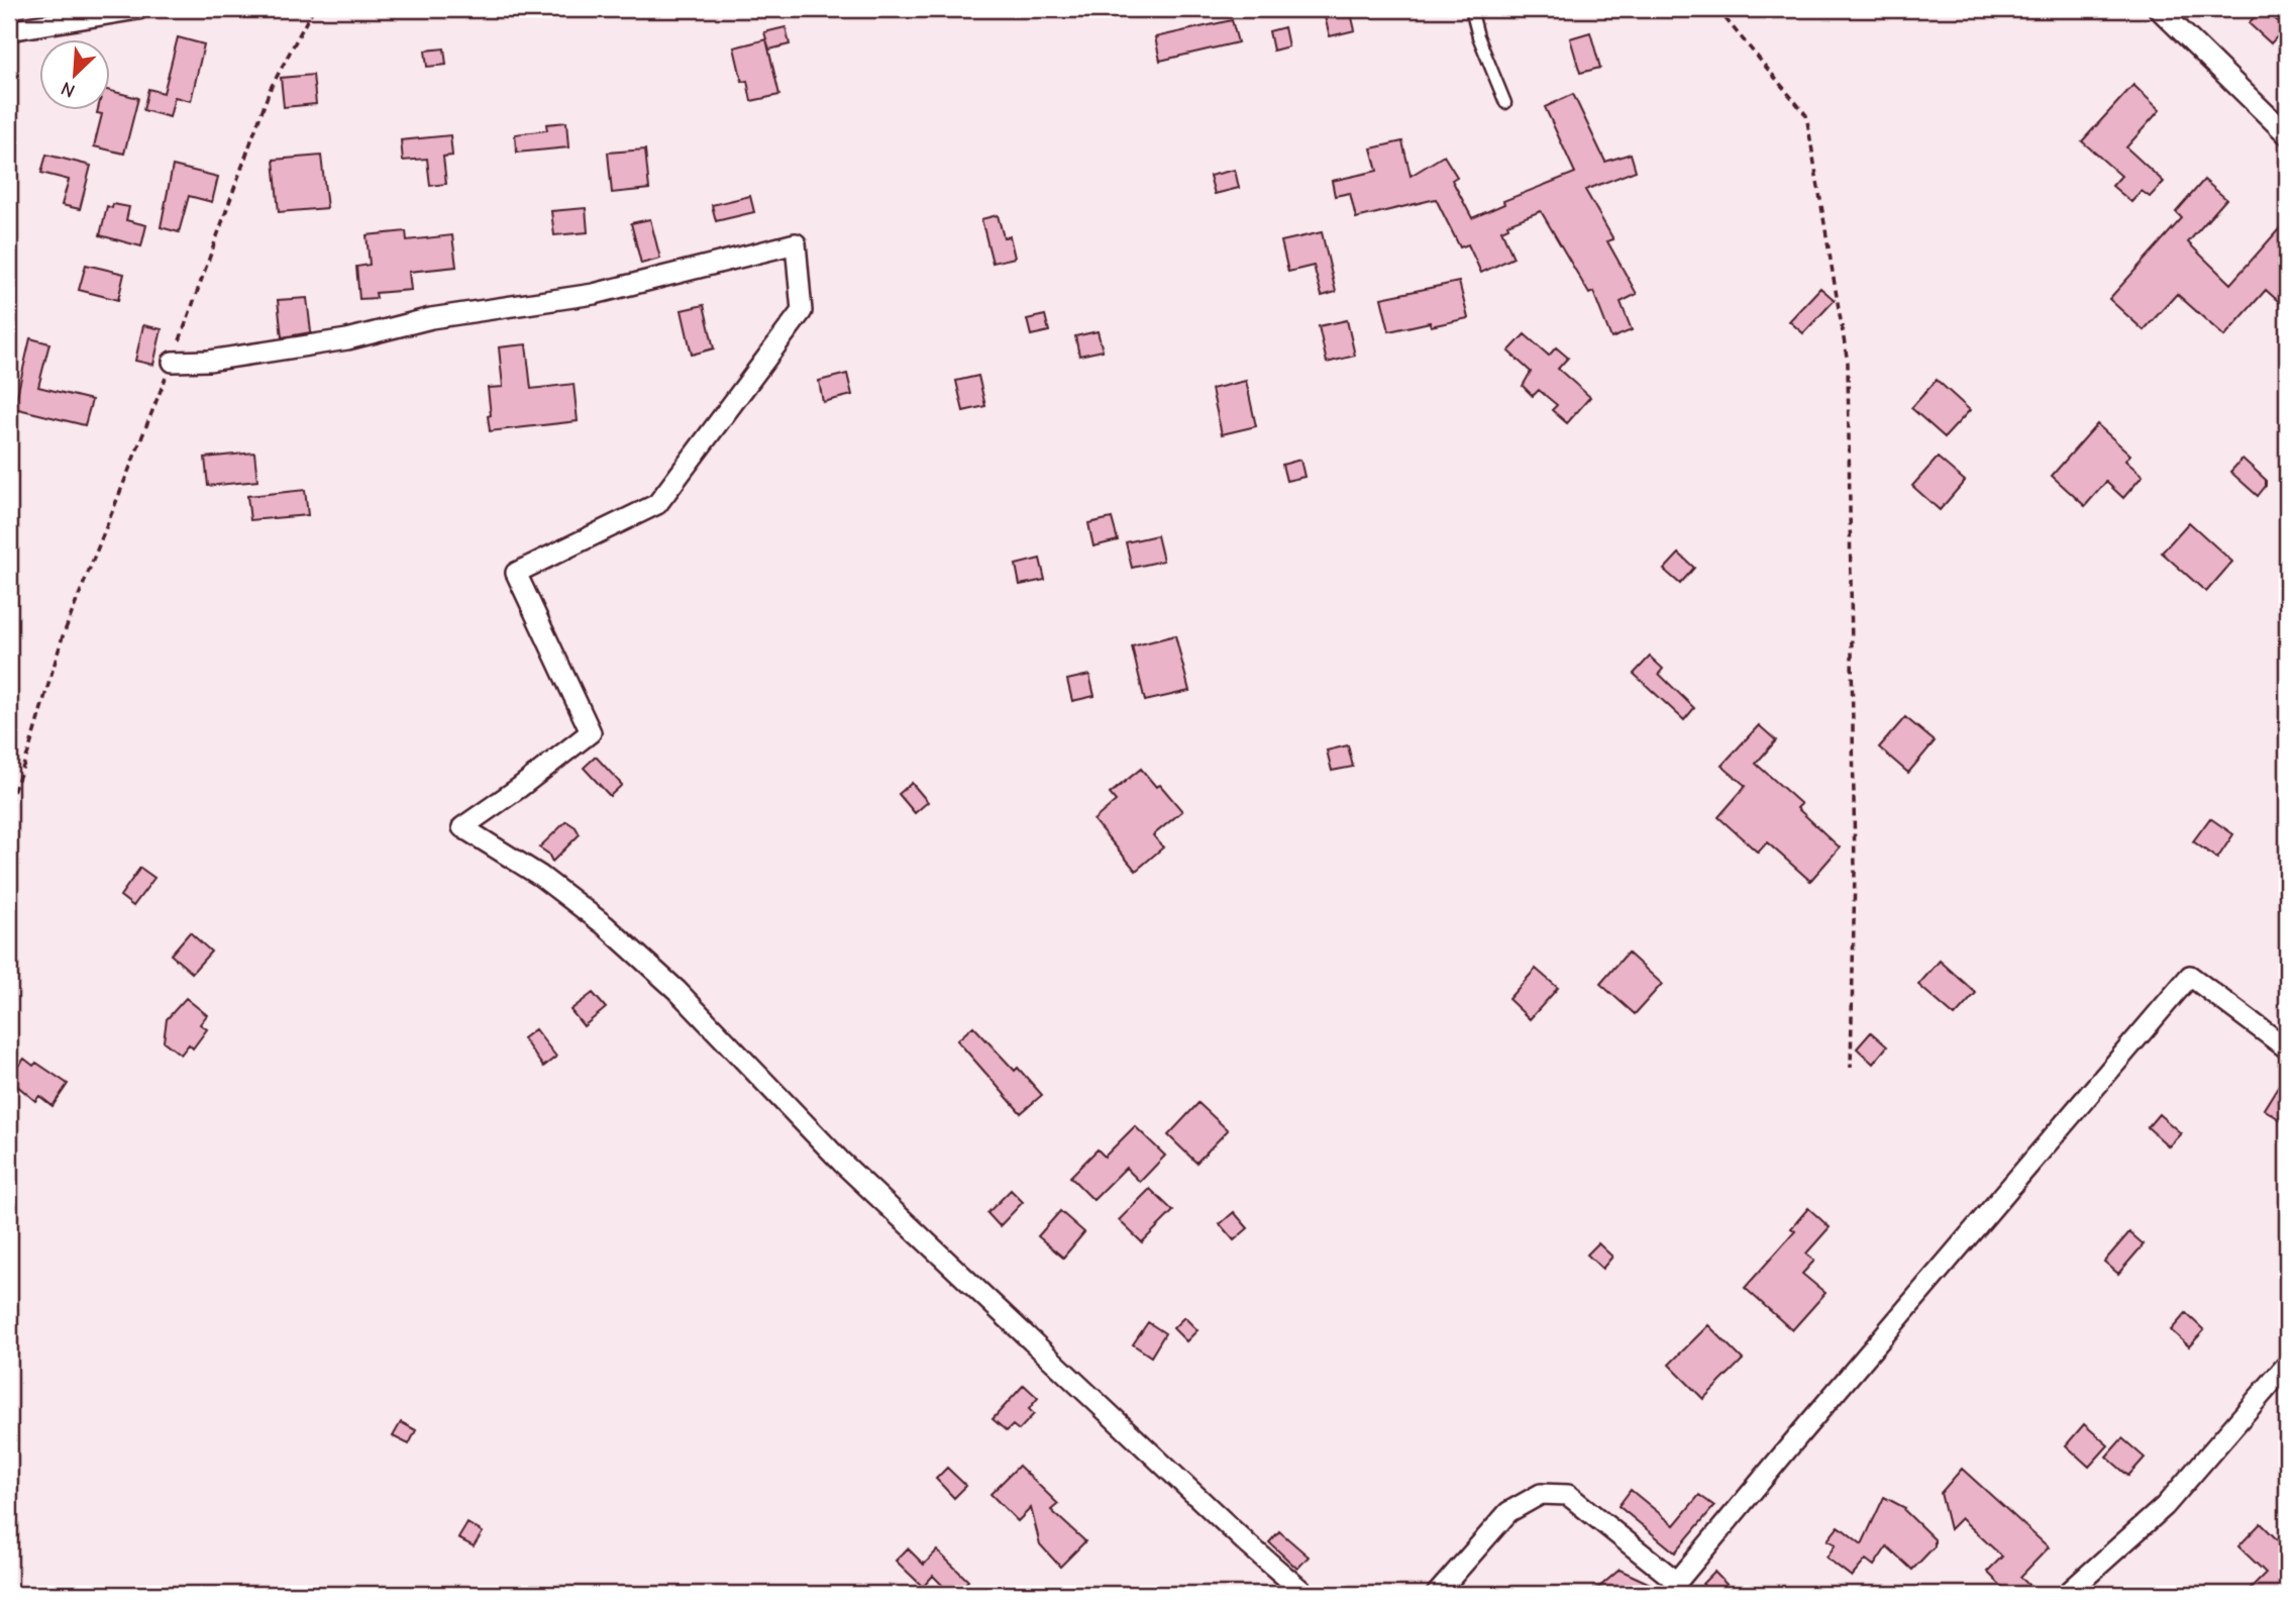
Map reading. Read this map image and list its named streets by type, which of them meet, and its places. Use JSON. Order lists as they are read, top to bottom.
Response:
{
  "north": "bottom left"
}
